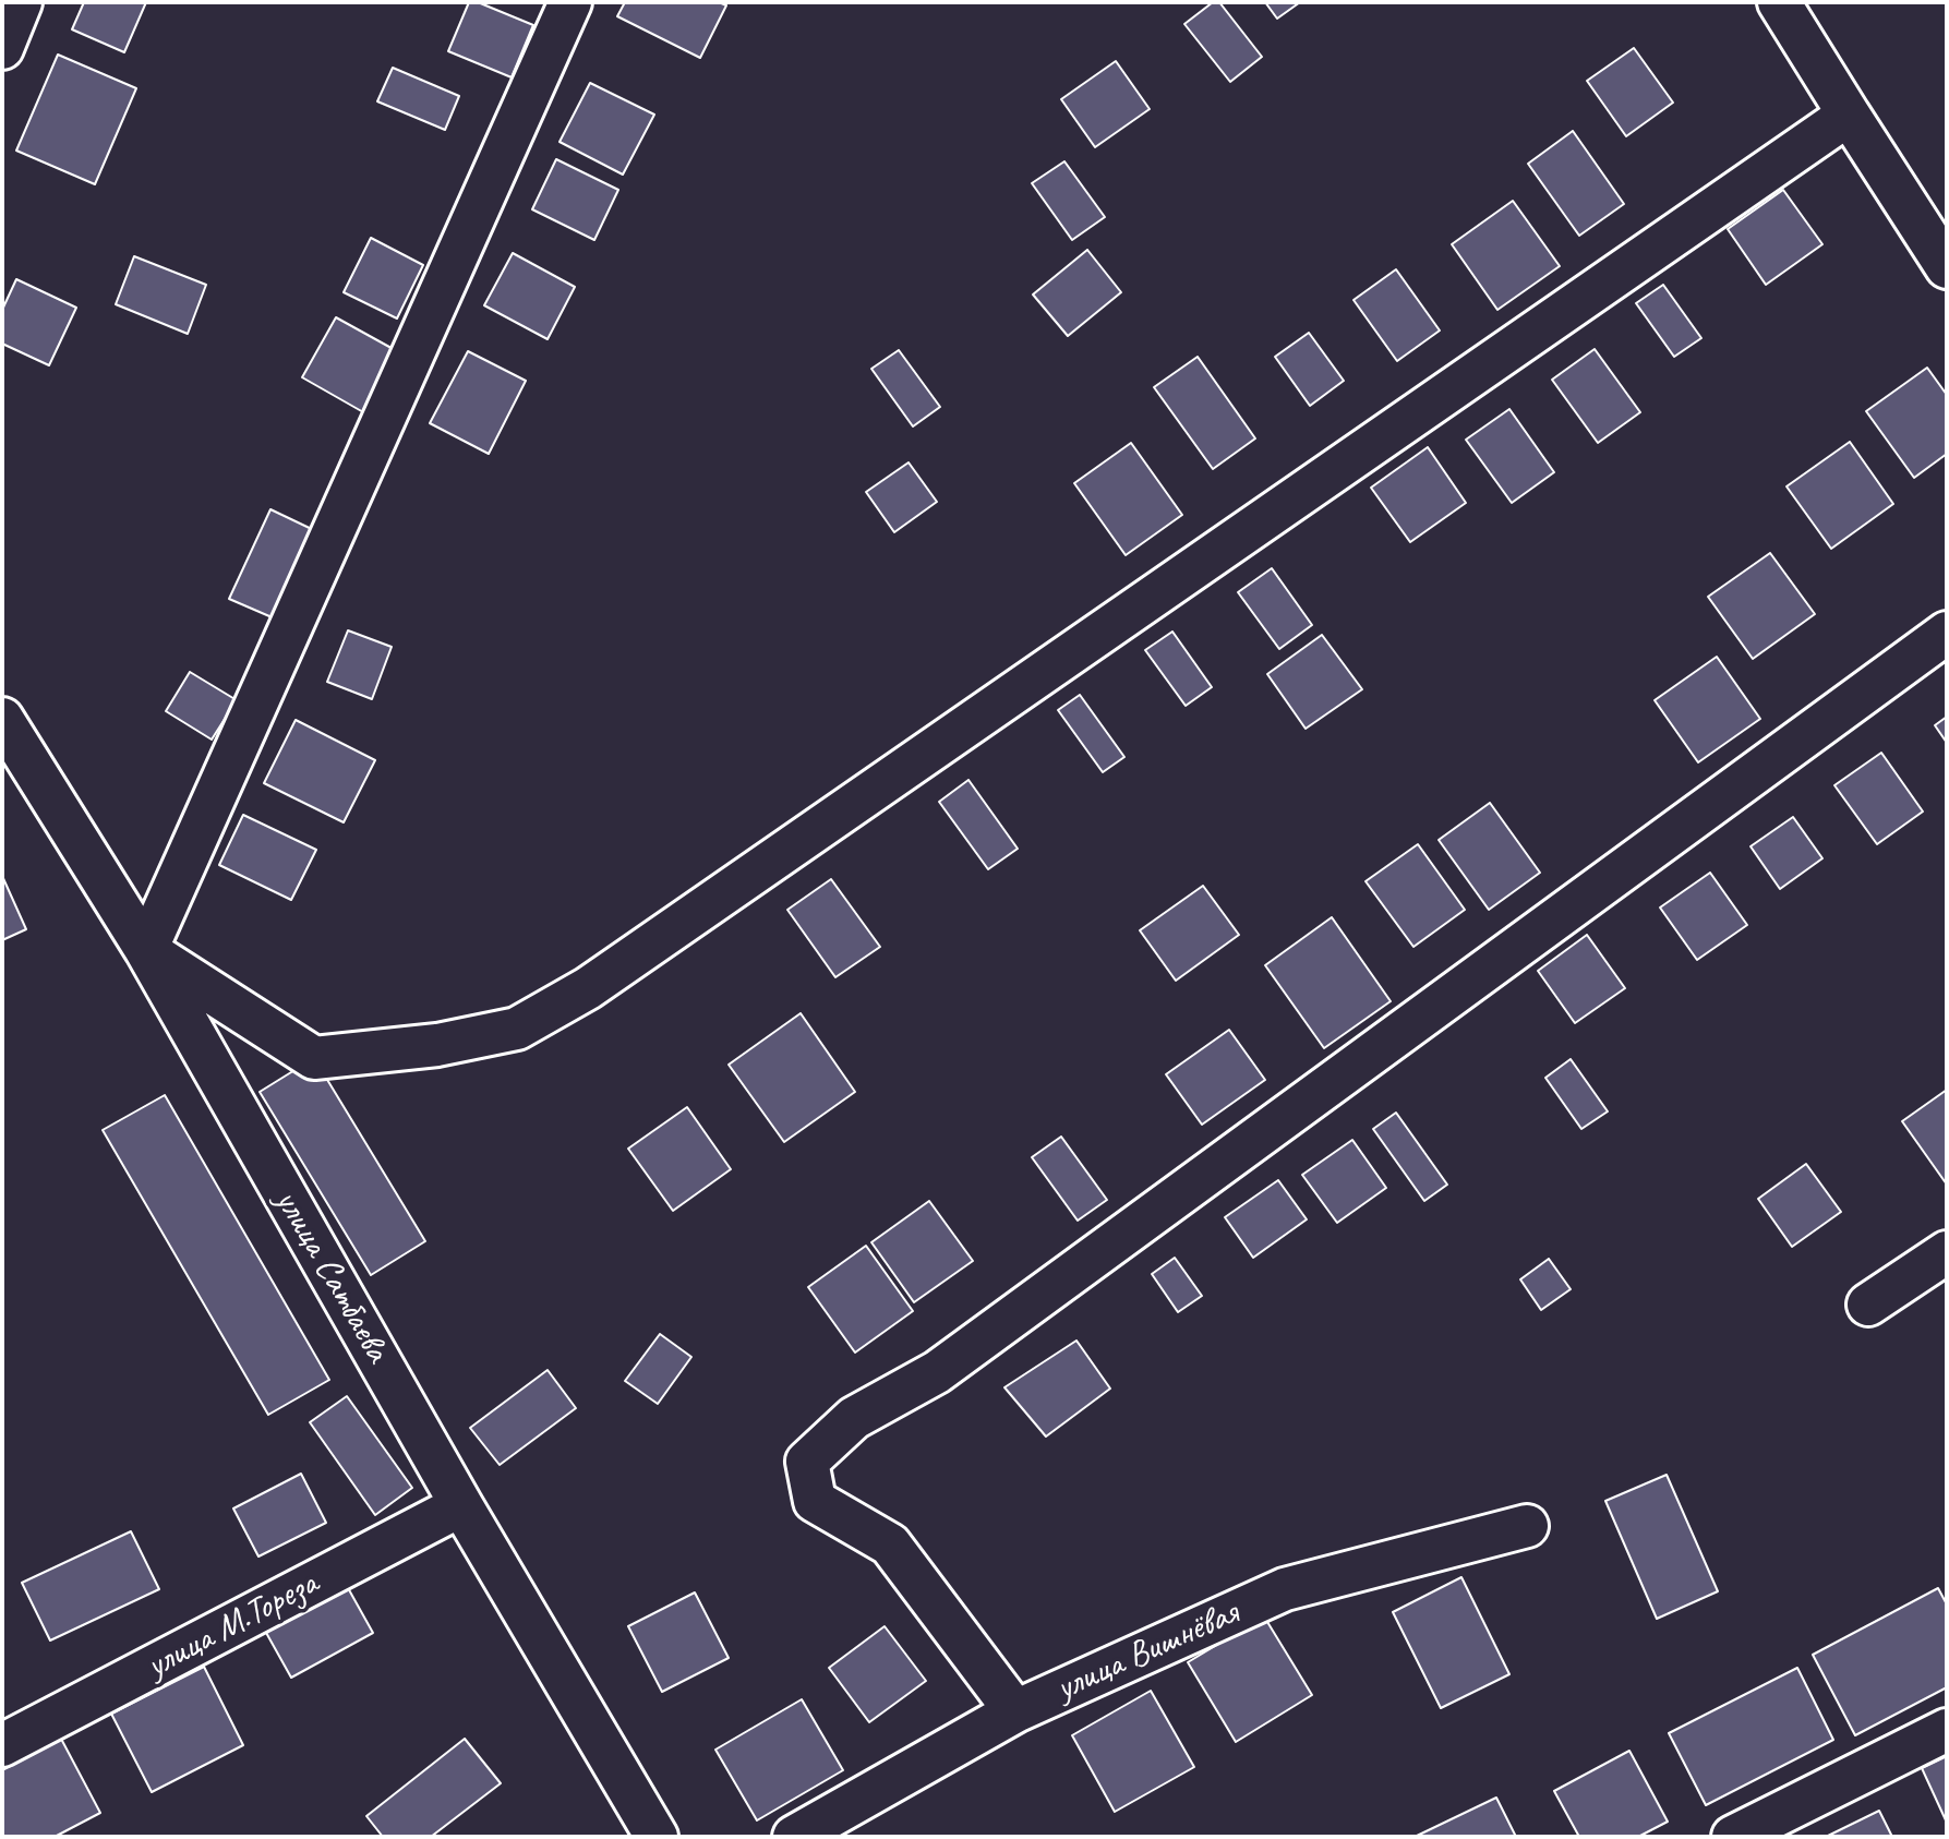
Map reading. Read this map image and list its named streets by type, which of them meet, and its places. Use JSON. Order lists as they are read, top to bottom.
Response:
{
  "streets": {
    "street": ["улица Сатбаева", "улица М.Тореза", "улица Вишнёвая"]
  },
  "crossings": [
    ["улица Сатбаева", "улица М.Тореза"]
  ]
}
